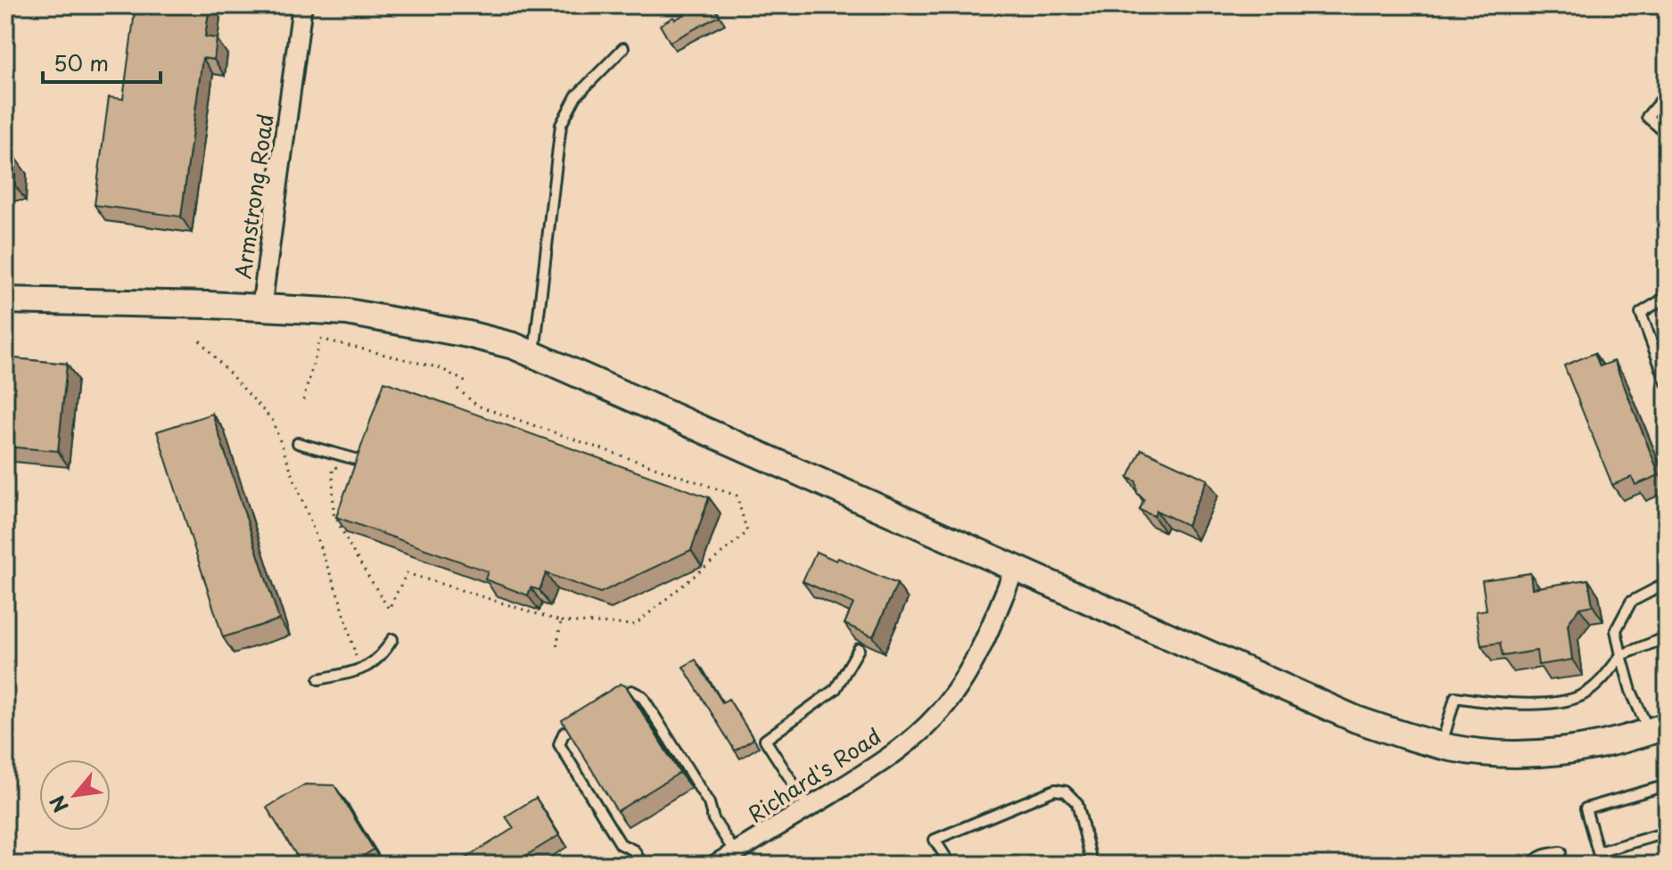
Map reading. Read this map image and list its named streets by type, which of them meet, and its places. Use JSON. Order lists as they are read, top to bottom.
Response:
{
  "streets": {
    "street": ["Armstrong Road", "Richard's Road"]
  },
  "scale_bar": "50 m",
  "north": "bottom left"
}
